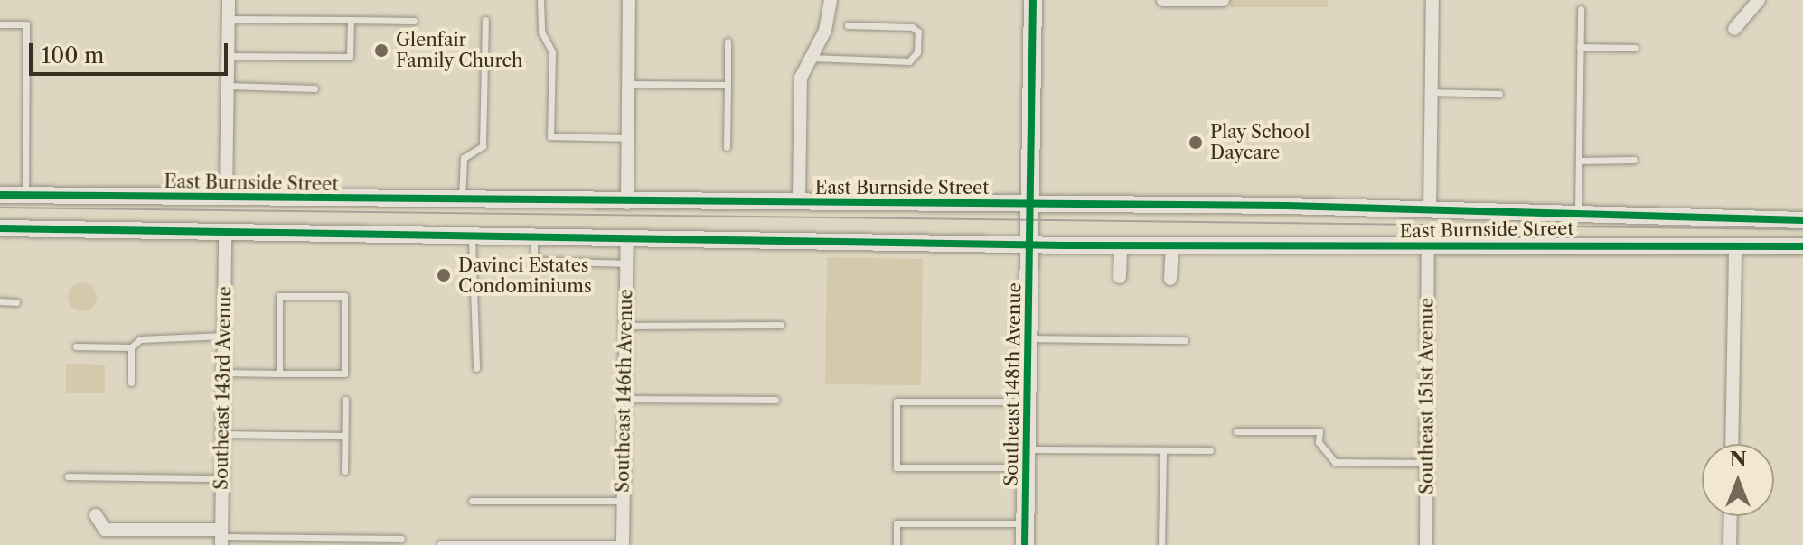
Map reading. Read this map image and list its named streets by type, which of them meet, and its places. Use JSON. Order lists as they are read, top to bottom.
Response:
{
  "streets": {
    "main road": ["Southeast 148th Avenue"],
    "street": [
      "East Burnside Street",
      "Southeast 143rd Avenue",
      "Southeast 146th Avenue",
      "Southeast 151st Avenue"
    ]
  },
  "crossings": [
    ["East Burnside Street", "Southeast 148th Avenue"],
    ["East Burnside Street", "Southeast 143rd Avenue"],
    ["East Burnside Street", "Southeast 146th Avenue"],
    ["East Burnside Street", "Southeast 151st Avenue"]
  ],
  "places": ["Glenfair Family Church", "Play School Daycare", "Davinci Estates Condominiums"],
  "scale_bar": "100 m",
  "north": "top"
}
